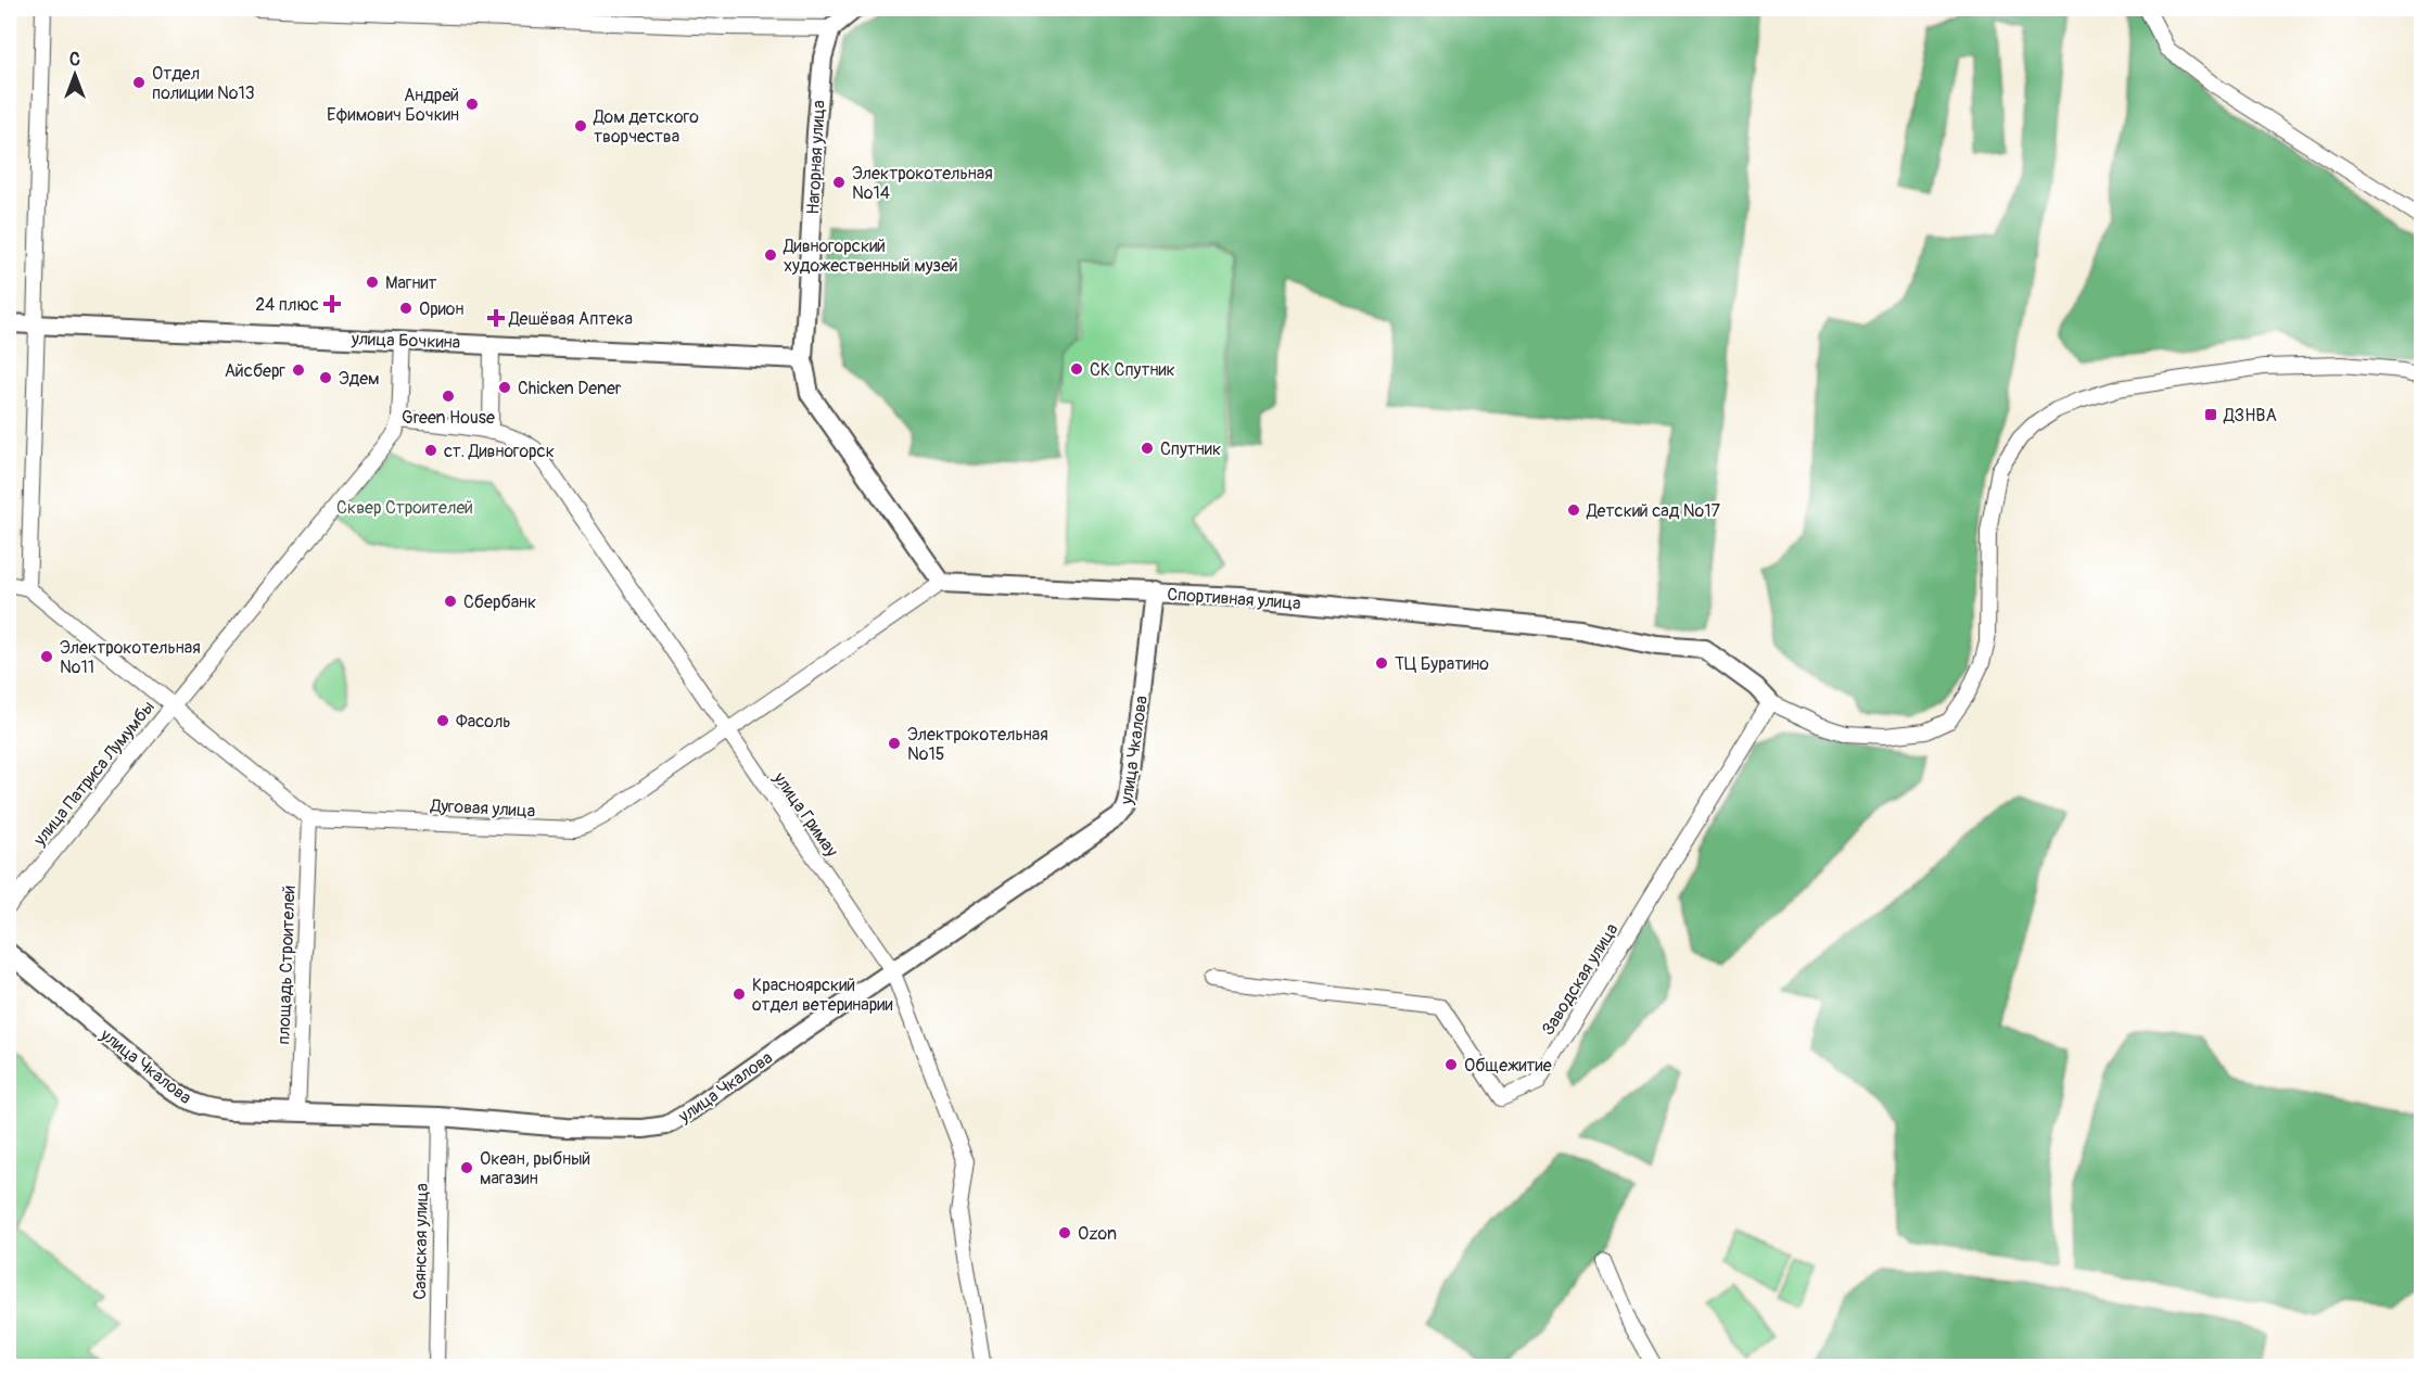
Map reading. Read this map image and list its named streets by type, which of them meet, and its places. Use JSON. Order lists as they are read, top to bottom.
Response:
{
  "streets": {
    "main road": [
      "Нагорная улица",
      "улица Бочкина",
      "Спортивная улица",
      "улица Чкалова"
    ],
    "street": [
      "улица Патриса Лумумбы",
      "Дуговая улица",
      "улица Гримау",
      "площадь Строителей",
      "Заводская улица",
      "Саянская улица"
    ]
  },
  "crossings": [
    ["Нагорная улица", "улица Бочкина"],
    ["улица Бочкина", "улица Патриса Лумумбы"],
    ["Спортивная улица", "улица Чкалова"],
    ["Спортивная улица", "Дуговая улица"],
    ["Спортивная улица", "Заводская улица"],
    ["улица Чкалова", "улица Гримау"],
    ["улица Чкалова", "площадь Строителей"],
    ["улица Чкалова", "Саянская улица"],
    ["улица Патриса Лумумбы", "улица Гримау"],
    ["Дуговая улица", "улица Гримау"],
    ["Дуговая улица", "площадь Строителей"]
  ],
  "parks": ["Сквер Строителей"],
  "places": {
    "other": [
      "Отдел полиции №13",
      "Андрей Ефимович Бочкин",
      "Дом детского творчества",
      "Электрокотельная №14",
      "Дивногорский художественный музей",
      "Магнит",
      "Орион",
      "СК Спутник",
      "Айсберг",
      "Эдем",
      "Chicken Dener",
      "Green House",
      "Спутник",
      "ст. Дивногорск",
      "Детский сад №17",
      "Сбербанк",
      "Электрокотельная №11",
      "ТЦ Буратино",
      "Фасоль",
      "Электрокотельная №15",
      "Красноярский отдел ветеринарии",
      "Общежитие",
      "Океан, рыбный магазин",
      "Ozon"
    ],
    "health": ["24 плюс", "Дешёвая Аптека"],
    "transit": ["ДЗНВА"]
  },
  "north": "top"
}
